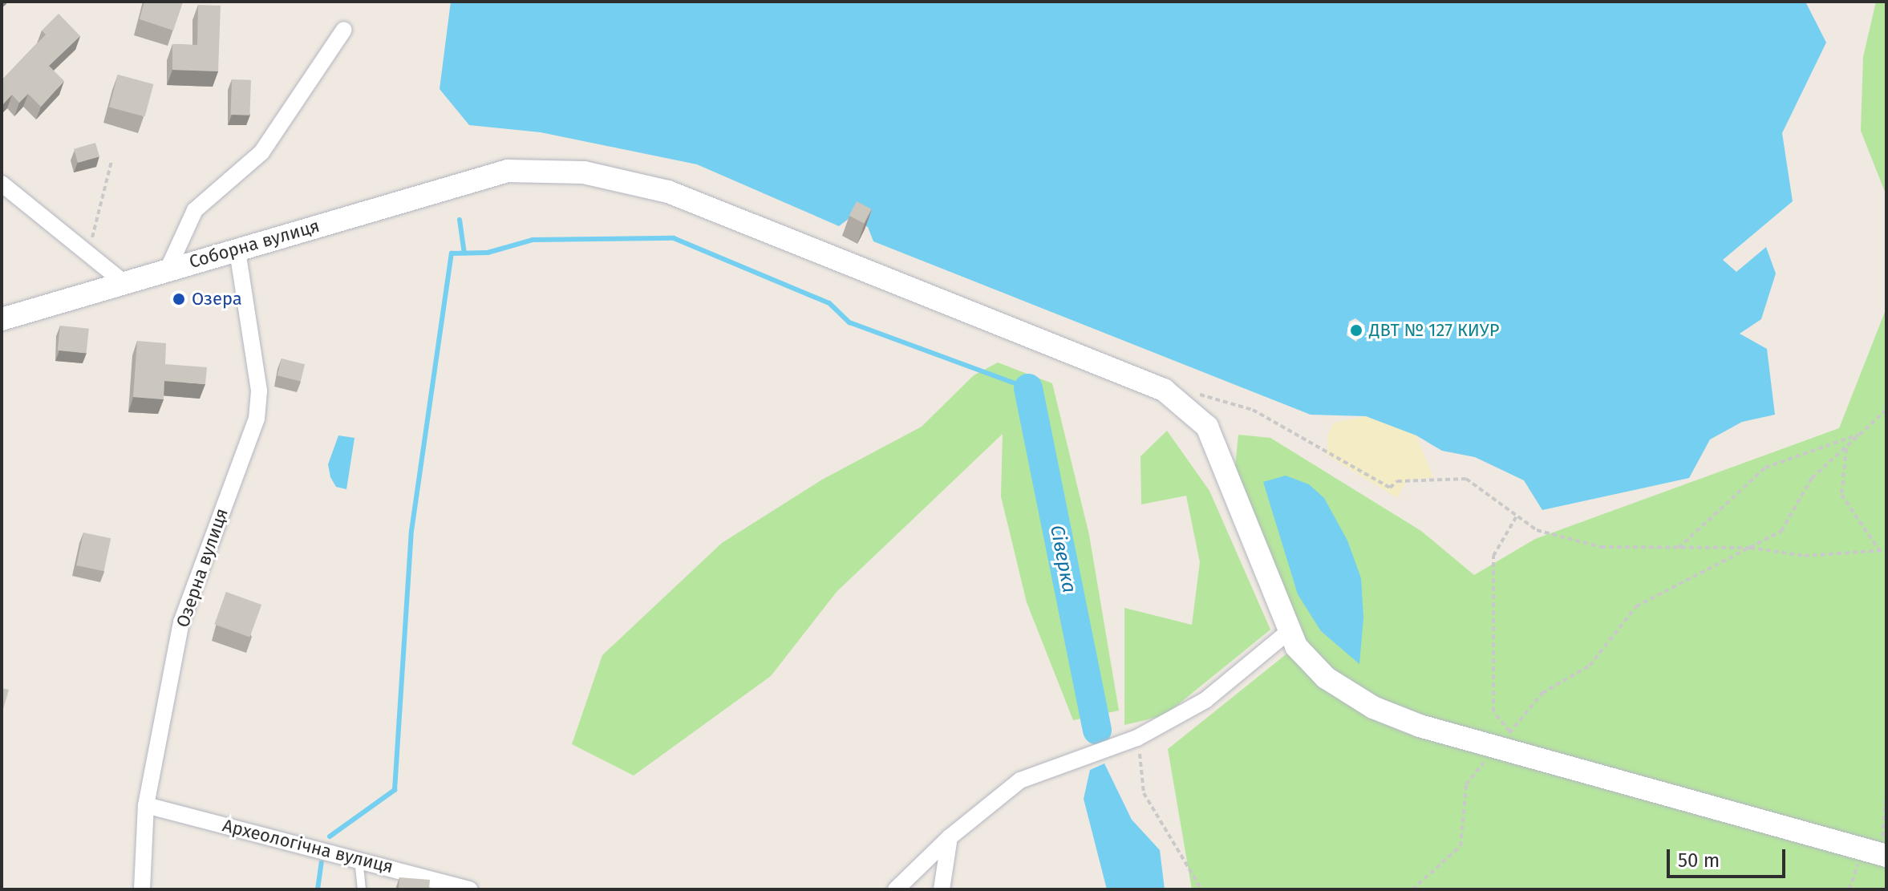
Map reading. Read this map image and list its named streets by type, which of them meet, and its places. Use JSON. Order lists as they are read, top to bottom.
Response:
{
  "streets": {
    "street": ["Соборна вулиця", "Озерна вулиця", "Археологічна вулиця"]
  },
  "crossings": [
    ["Соборна вулиця", "Озерна вулиця"],
    ["Озерна вулиця", "Археологічна вулиця"]
  ],
  "water": ["Сіверка"],
  "places": ["Озера", "ДВТ № 127 КИУР"],
  "scale_bar": "50 m"
}
